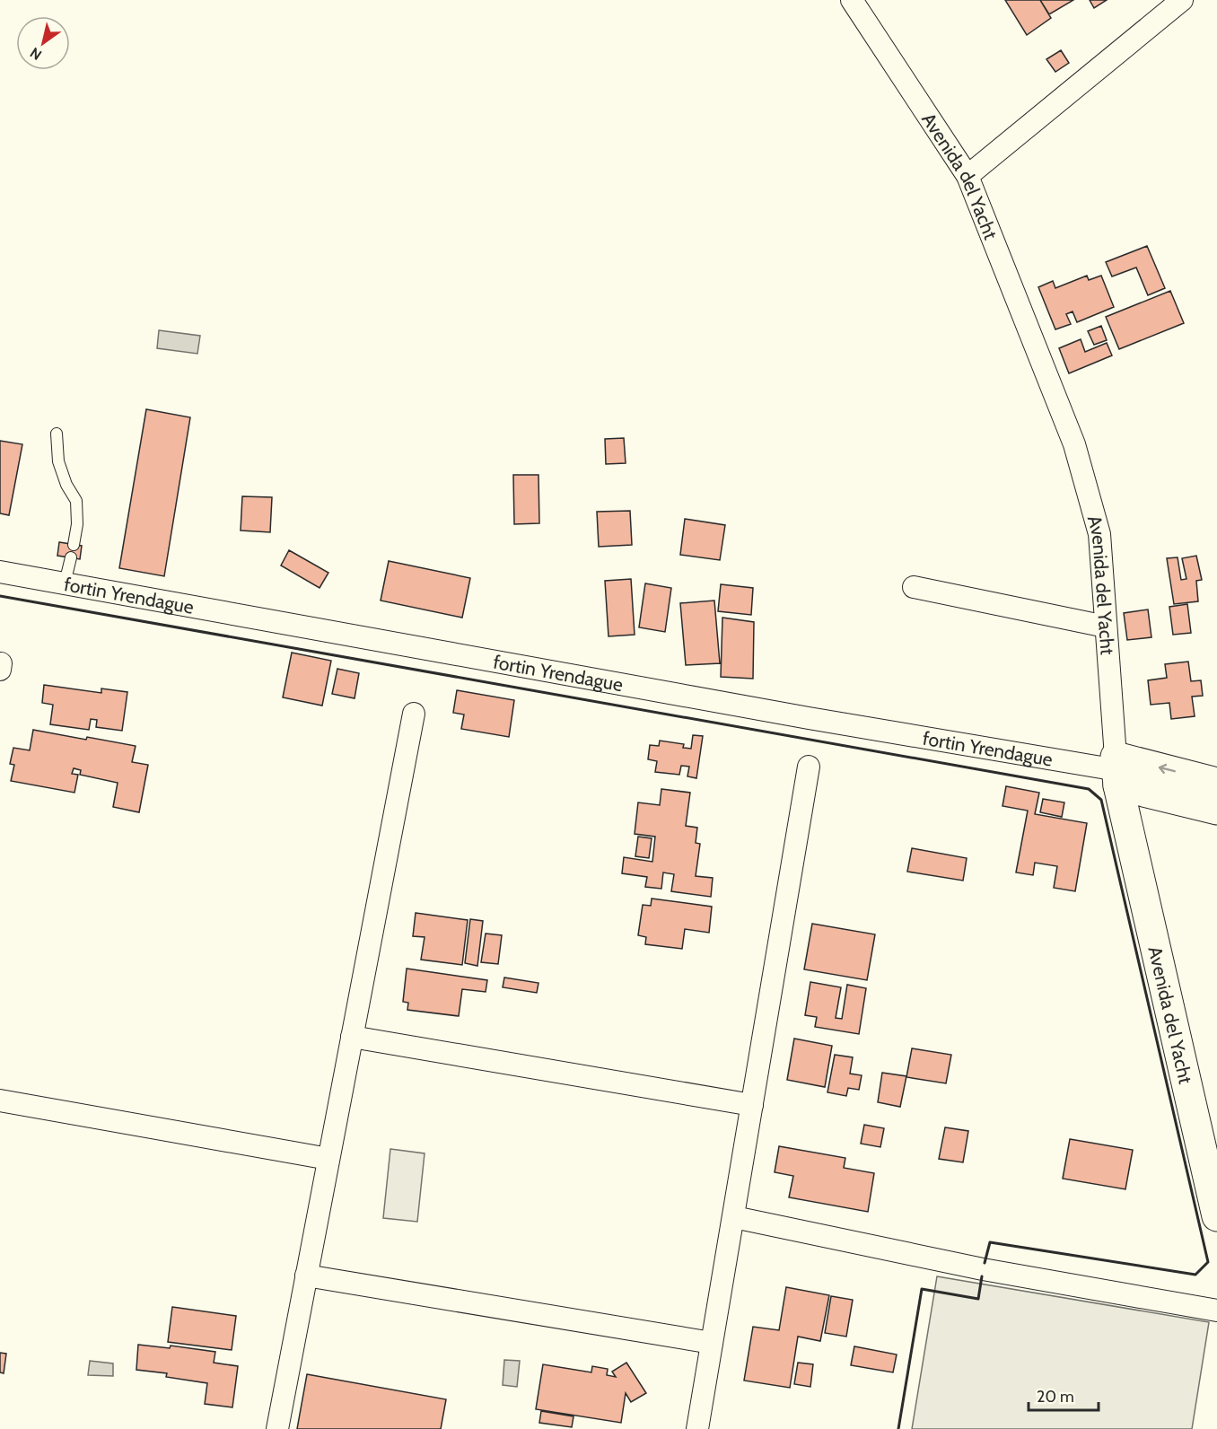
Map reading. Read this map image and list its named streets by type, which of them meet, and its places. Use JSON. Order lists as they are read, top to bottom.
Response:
{
  "streets": {
    "street": ["Avenida del Yacht", "fortin Yrendague"]
  },
  "crossings": [
    ["Avenida del Yacht", "fortin Yrendague"]
  ],
  "scale_bar": "20 m",
  "north": "bottom left"
}
